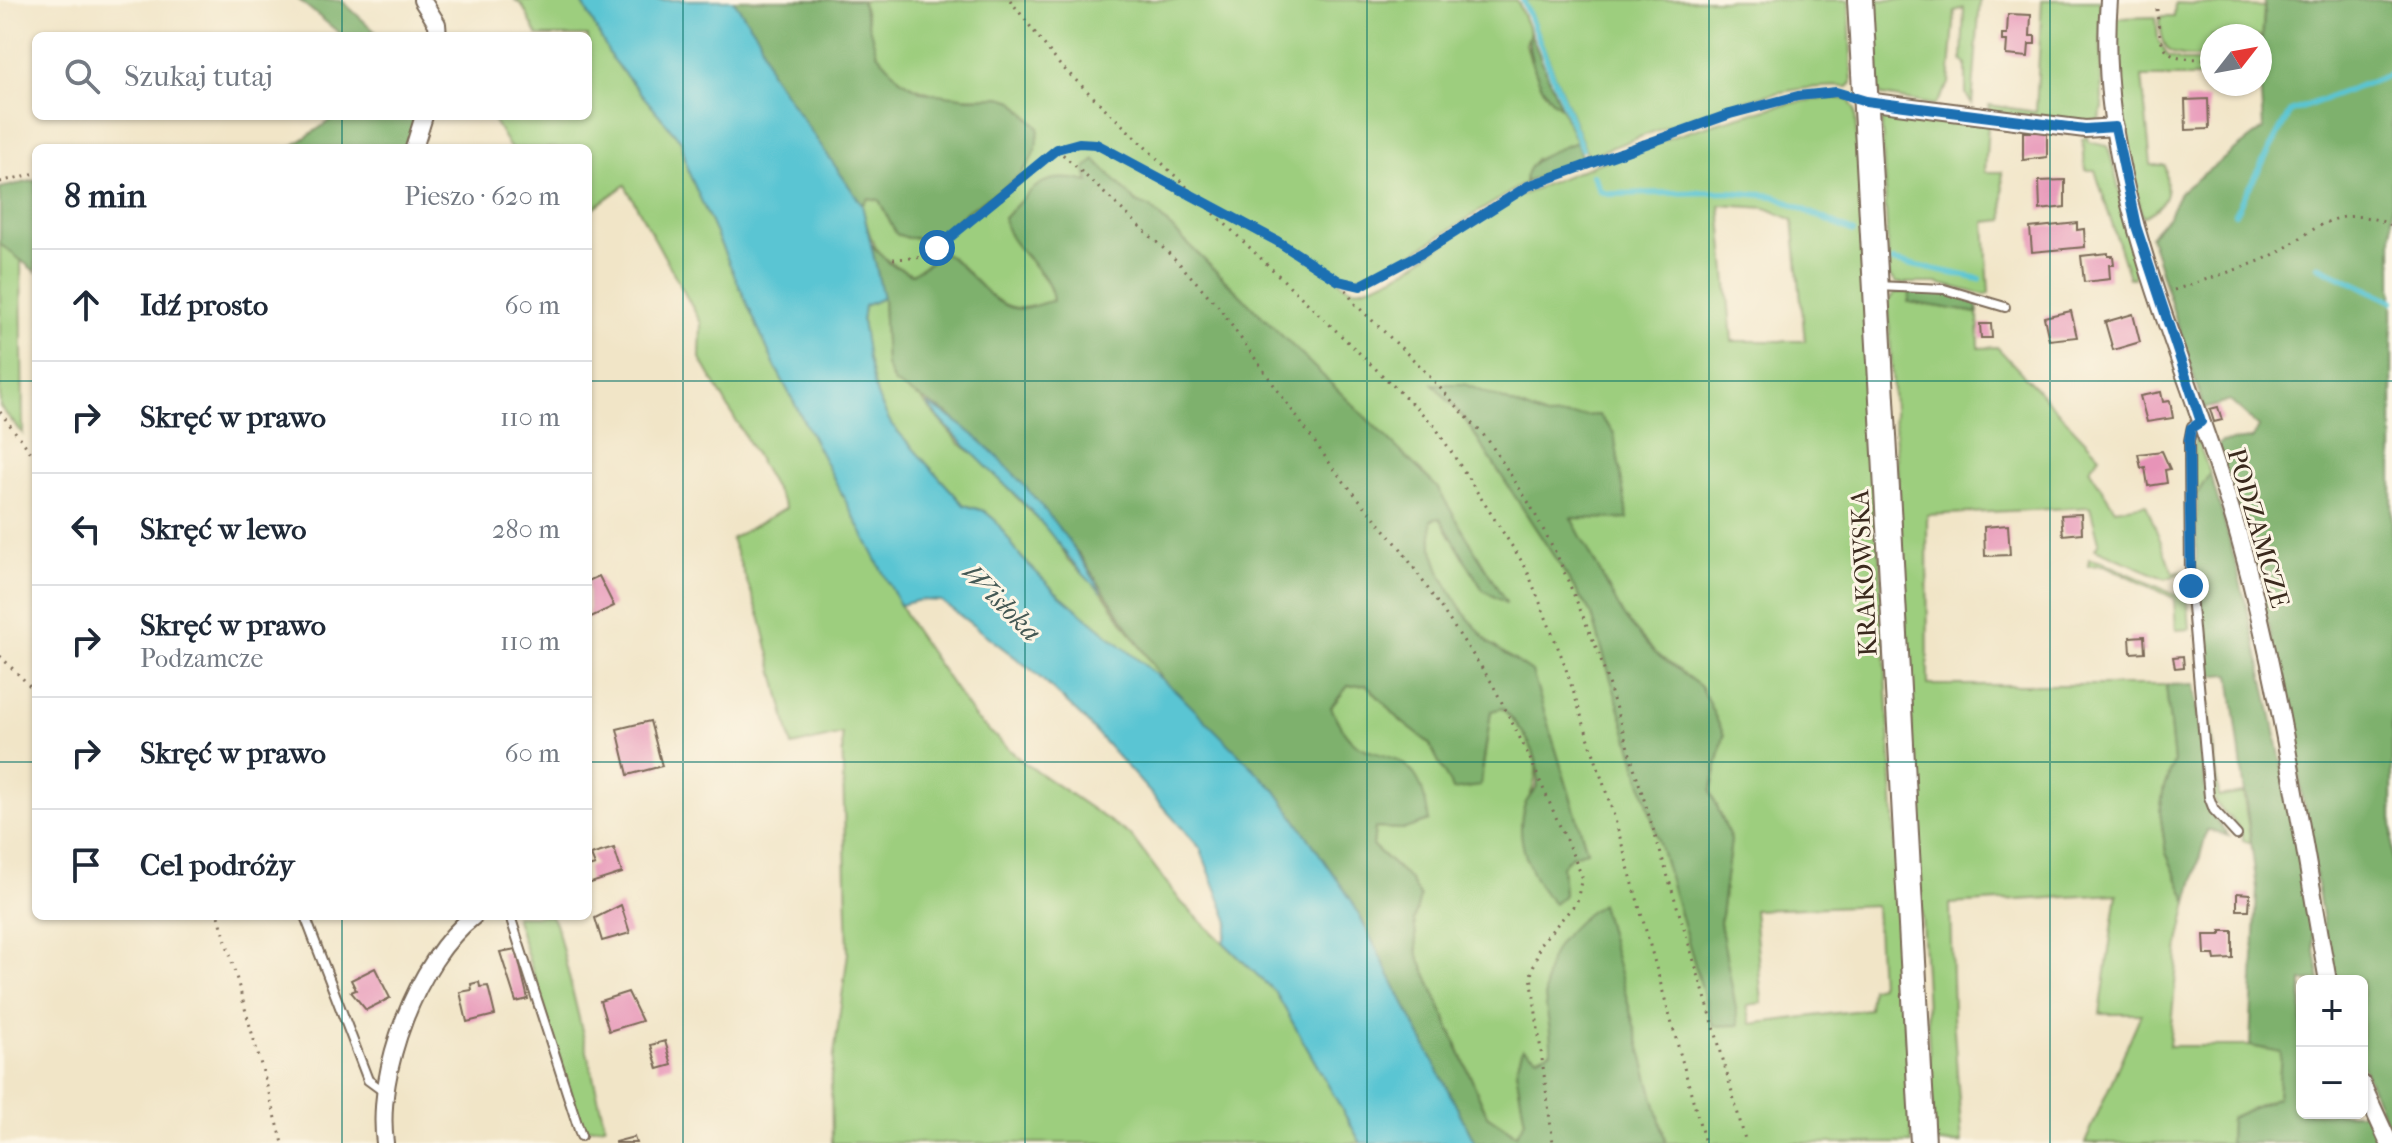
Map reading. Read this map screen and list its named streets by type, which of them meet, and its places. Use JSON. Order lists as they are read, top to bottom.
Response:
{
  "streets": {
    "main road": ["KRAKOWSKA"],
    "street": ["PODZAMCZE"]
  },
  "water": ["Wisłoka"],
  "north": "top right",
  "page": {
    "search": "Szukaj tutaj",
    "heading": ["8 min", "Pieszo · 620 m"],
    "list": [
      ["Idź prosto", "60 m"],
      ["Skręć w prawo", "110 m"],
      ["Skręć w lewo", "280 m"],
      ["Skręć w prawo", "Podzamcze", "110 m"],
      ["Skręć w prawo", "60 m"],
      "Cel podróży"
    ],
    "map_buttons": ["+", "−"]
  }
}
